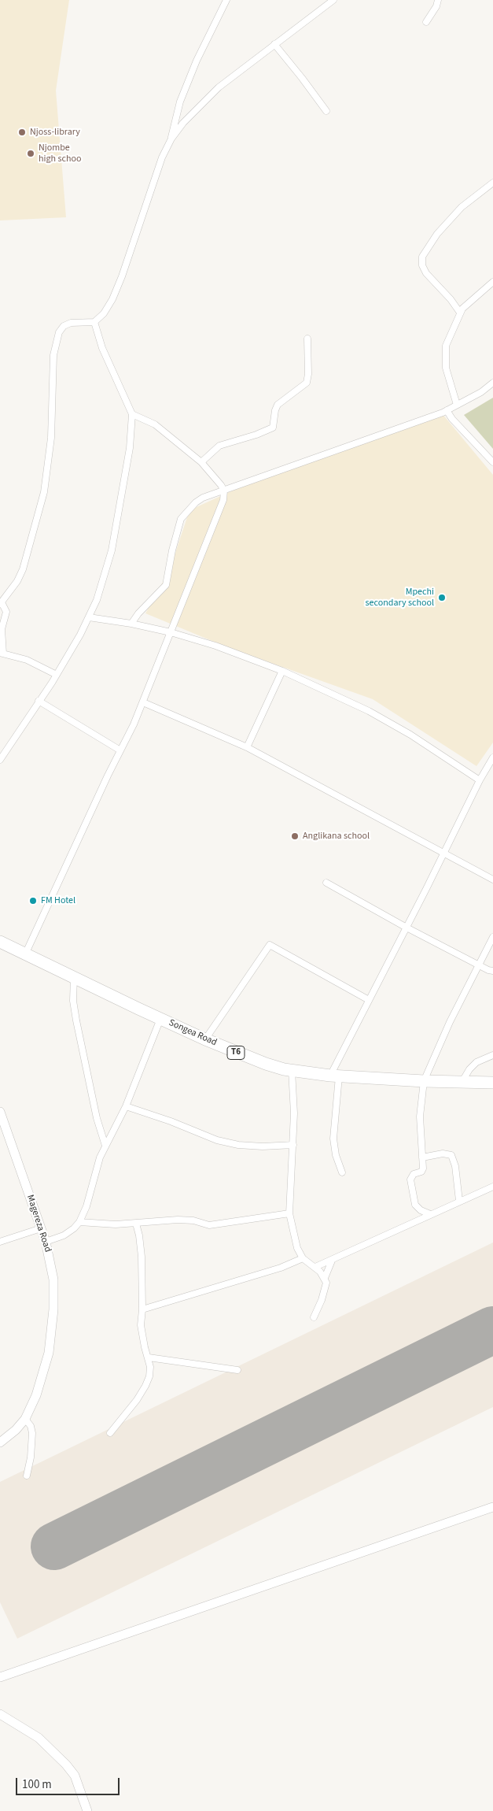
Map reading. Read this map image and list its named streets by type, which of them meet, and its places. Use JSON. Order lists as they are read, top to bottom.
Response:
{
  "streets": {
    "highway": ["Songea Road", "T6"],
    "street": ["Magereza Road"]
  },
  "places": [
    "Njoss-library",
    "Njombe high schoo",
    "Mpechi secondary school",
    "Anglikana school",
    "FM Hotel"
  ],
  "scale_bar": "100 m"
}
